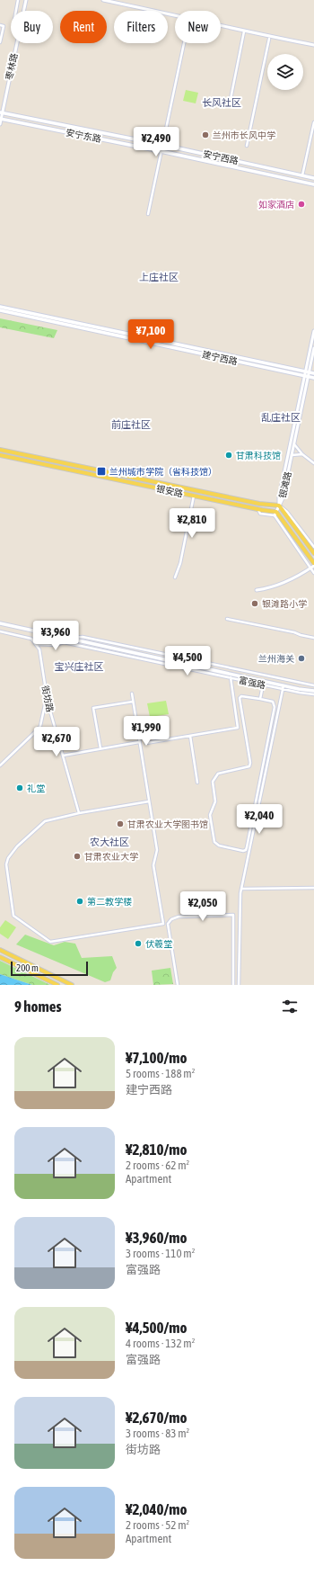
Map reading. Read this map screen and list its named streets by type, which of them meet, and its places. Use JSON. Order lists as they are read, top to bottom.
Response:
{
  "streets": {
    "main road": [
      "安宁东路",
      "安宁西路",
      "建宁西路",
      "银安路",
      "富强路"
    ],
    "street": ["枣林路", "银滩路", "街坊路"]
  },
  "crossings": [
    ["枣林路", "安宁东路"],
    ["枣林路", "安宁西路"],
    ["建宁西路", "银滩路"],
    ["银滩路", "银安路"],
    ["富强路", "街坊路"]
  ],
  "districts": [
    "长风社区",
    "上庄社区",
    "乱庄社区",
    "前庄社区",
    "宝兴庄社区",
    "农大社区"
  ],
  "places": {
    "other": [
      "兰州市长风中学",
      "如家酒店",
      "甘肃科技馆",
      "银滩路小学",
      "兰州海关",
      "礼堂",
      "甘肃农业大学图书馆",
      "甘肃农业大学",
      "第二教学楼",
      "伏羲堂"
    ],
    "transit": ["兰州城市学院（省科技馆）"]
  },
  "scale_bar": "200 m",
  "page": {
    "chip": [
      "Buy",
      "Rent",
      "Filters",
      "New"
    ],
    "price": [
      "¥2,490",
      "¥7,100",
      "¥2,810",
      "¥3,960",
      "¥4,500",
      "¥1,990",
      "¥2,670",
      "¥2,040",
      "¥2,050"
    ],
    "scale": "200 m",
    "heading": "9 homes",
    "list": [
      {
        "name": "¥7,100/mo",
        "note": "5 rooms · 188 m² · 建宁西路"
      },
      {
        "name": "¥2,810/mo",
        "note": "2 rooms · 62 m² · Apartment"
      },
      {
        "name": "¥3,960/mo",
        "note": "3 rooms · 110 m² · 富强路"
      },
      {
        "name": "¥4,500/mo",
        "note": "4 rooms · 132 m² · 富强路"
      },
      {
        "name": "¥2,670/mo",
        "note": "3 rooms · 83 m² · 街坊路"
      },
      {
        "name": "¥2,040/mo",
        "note": "2 rooms · 52 m² · Apartment"
      }
    ]
  }
}
